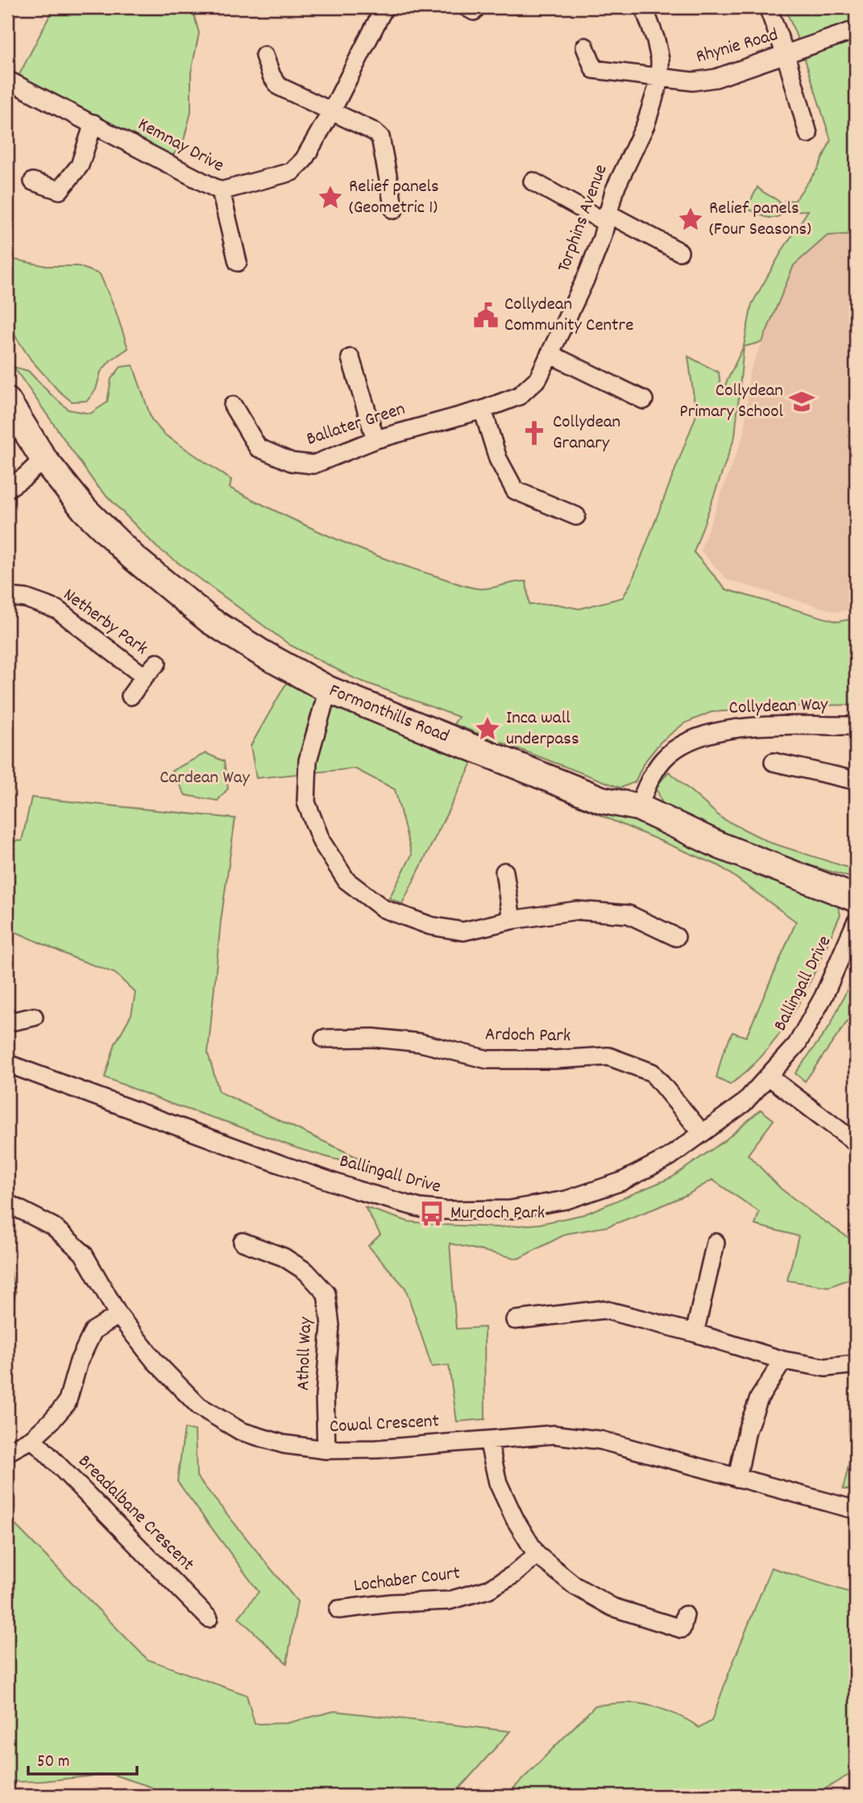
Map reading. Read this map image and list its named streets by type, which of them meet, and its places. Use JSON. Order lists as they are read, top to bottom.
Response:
{
  "streets": {
    "street": [
      "Rhynie Road",
      "Kemnay Drive",
      "Torphins Avenue",
      "Ballater Green",
      "Netherby Park",
      "Collydean Way",
      "Formonthills Road",
      "Ballingall Drive",
      "Ardoch Park",
      "Atholl Way",
      "Cowal Crescent",
      "Breadalbane Crescent",
      "Lochaber Court"
    ]
  },
  "crossings": [
    ["Rhynie Road", "Torphins Avenue"],
    ["Torphins Avenue", "Ballater Green"],
    ["Collydean Way", "Formonthills Road"],
    ["Ballingall Drive", "Ardoch Park"],
    ["Atholl Way", "Cowal Crescent"]
  ],
  "parks": ["Cardean Way"],
  "places": {
    "place": ["Relief panels (Geometric 1)", "Relief panels (Four Seasons)", "Inca wall underpass"],
    "public building": ["Collydean Community Centre"],
    "school or university": ["Collydean Primary School"],
    "church": ["Collydean Granary"],
    "bus stop": ["Murdoch Park"]
  },
  "scale_bar": "50 m"
}
